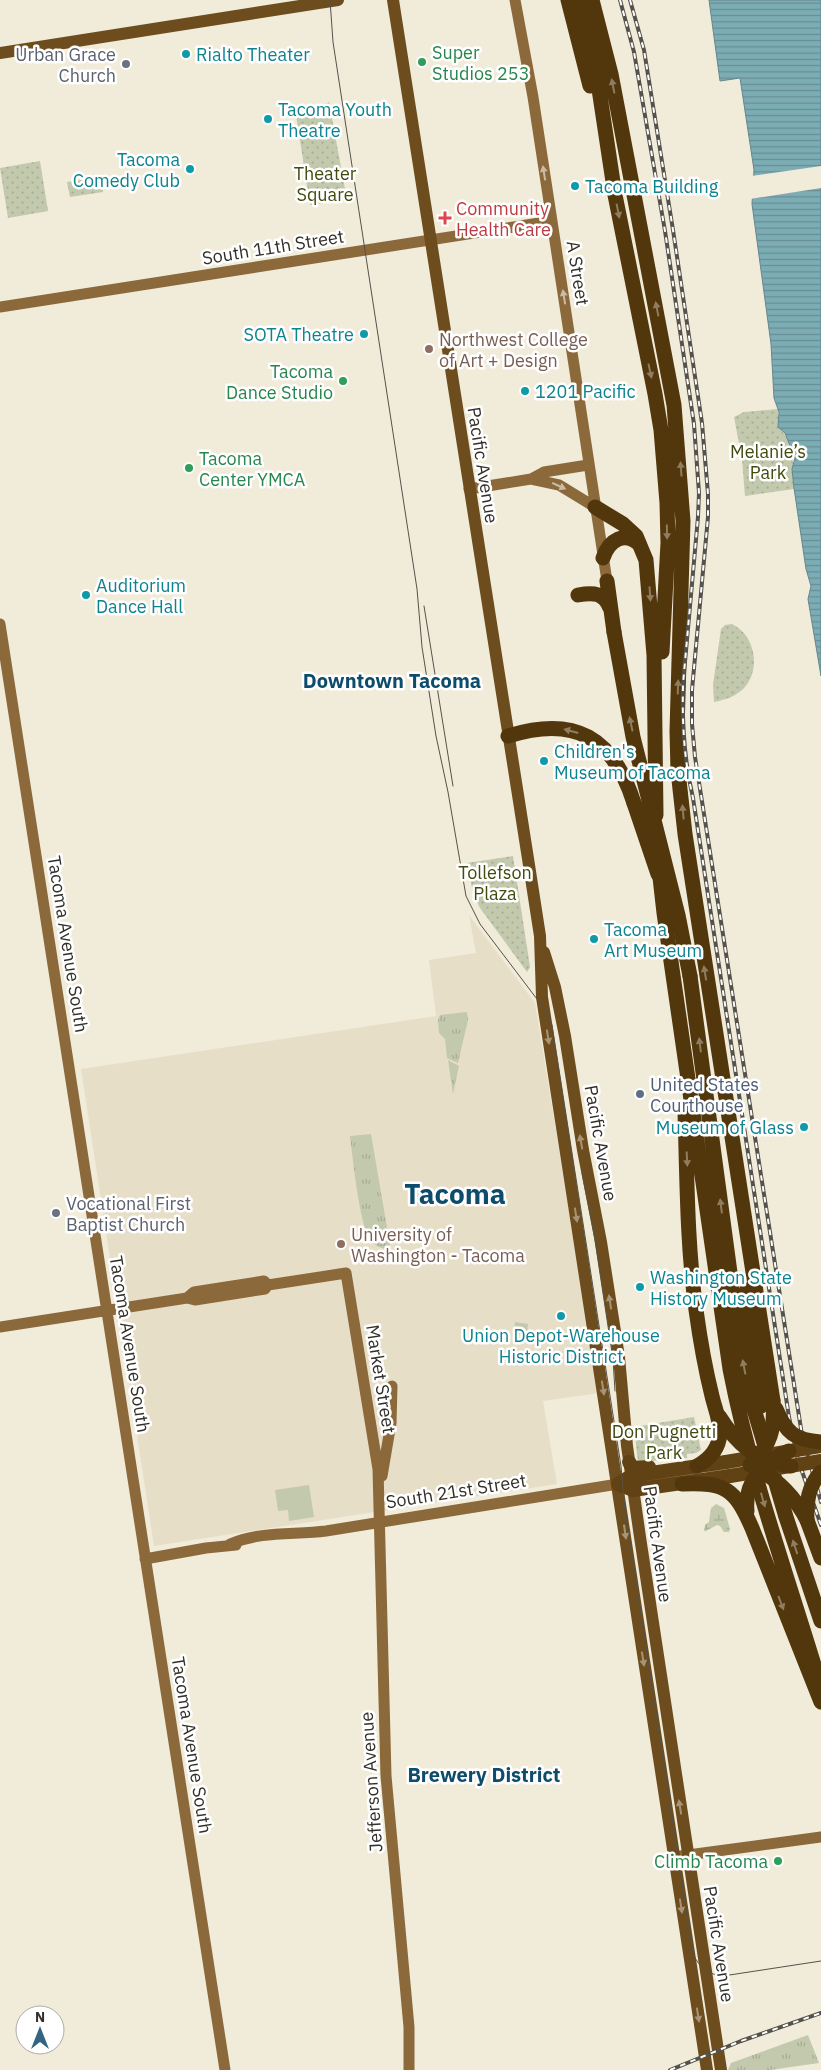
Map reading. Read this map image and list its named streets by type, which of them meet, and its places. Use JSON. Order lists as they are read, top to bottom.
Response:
{
  "streets": {
    "main road": [
      "South 11th Street",
      "A Street",
      "Pacific Avenue",
      "Tacoma Avenue South",
      "Market Street",
      "South 21st Street",
      "Jefferson Avenue"
    ]
  },
  "crossings": [
    ["South 11th Street", "A Street"],
    ["South 11th Street", "Pacific Avenue"],
    ["Pacific Avenue", "South 21st Street"],
    ["Tacoma Avenue South", "Market Street"],
    ["Tacoma Avenue South", "South 21st Street"],
    ["Market Street", "Jefferson Avenue"],
    ["South 21st Street", "Jefferson Avenue"]
  ],
  "one_way": ["A Street"],
  "districts": ["Downtown Tacoma", "Tacoma", "Brewery District"],
  "parks": [
    "Theater Square",
    "Melanie’s Park",
    "Tollefson Plaza",
    "Don Pugnetti Park"
  ],
  "places": {
    "other": [
      "Rialto Theater",
      "Super Studios 253",
      "Urban Grace Church",
      "Tacoma Youth Theatre",
      "Tacoma Comedy Club",
      "Tacoma Building",
      "SOTA Theatre",
      "Northwest College of Art + Design",
      "Tacoma Dance Studio",
      "1201 Pacific",
      "Tacoma Center YMCA",
      "Auditorium Dance Hall",
      "Children's Museum of Tacoma",
      "Tacoma Art Museum",
      "United States Courthouse",
      "Museum of Glass",
      "Vocational First Baptist Church",
      "University of Washington - Tacoma",
      "Washington State History Museum",
      "Union Depot-Warehouse Historic District",
      "Climb Tacoma"
    ],
    "health": ["Community Health Care"]
  },
  "north": "top"
}
